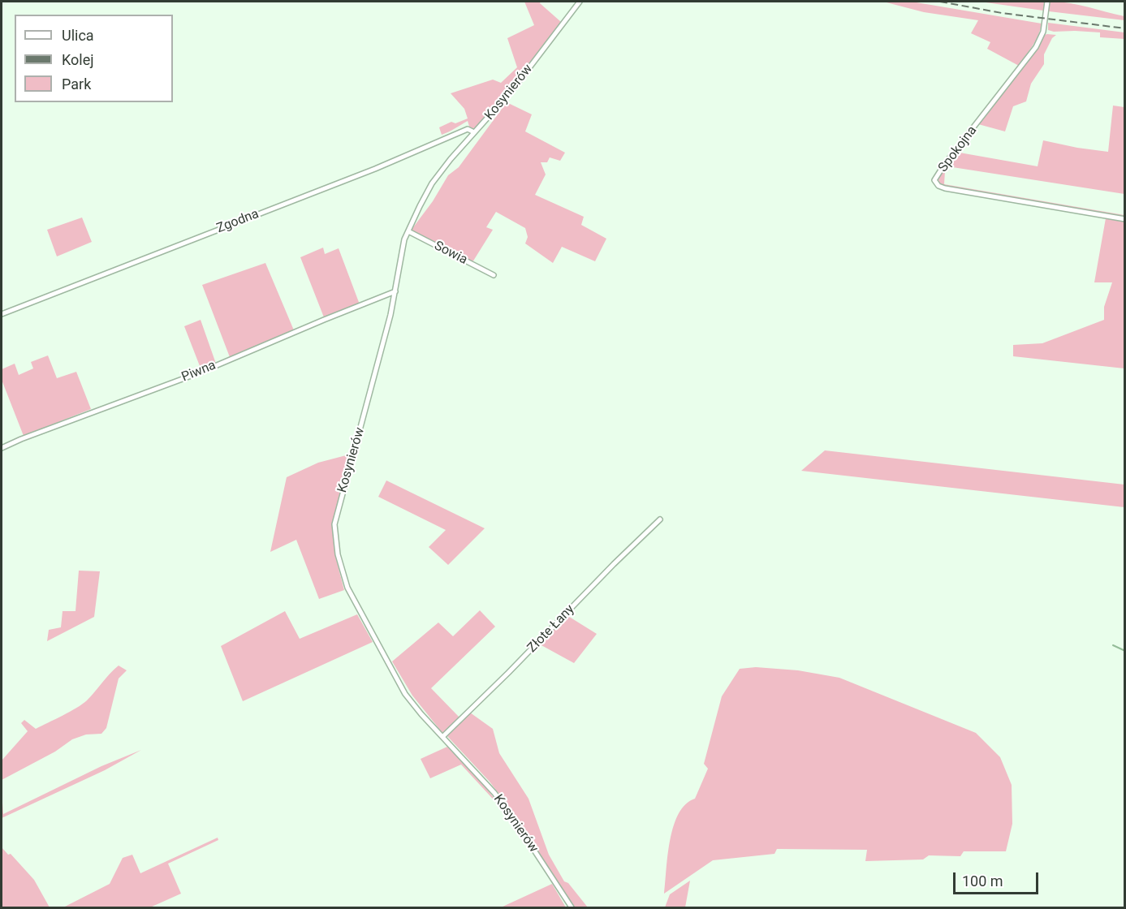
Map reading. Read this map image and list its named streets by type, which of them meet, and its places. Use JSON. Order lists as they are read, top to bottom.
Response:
{
  "streets": {
    "street": [
      "Kosynierów",
      "Spokojna",
      "Zgodna",
      "Sowia",
      "Piwna",
      "Złote Łany"
    ]
  },
  "crossings": [
    ["Kosynierów", "Zgodna"],
    ["Kosynierów", "Sowia"],
    ["Kosynierów", "Piwna"],
    ["Kosynierów", "Złote Łany"]
  ],
  "legend": ["Ulica", "Kolej", "Park"],
  "scale_bar": "100 m"
}
